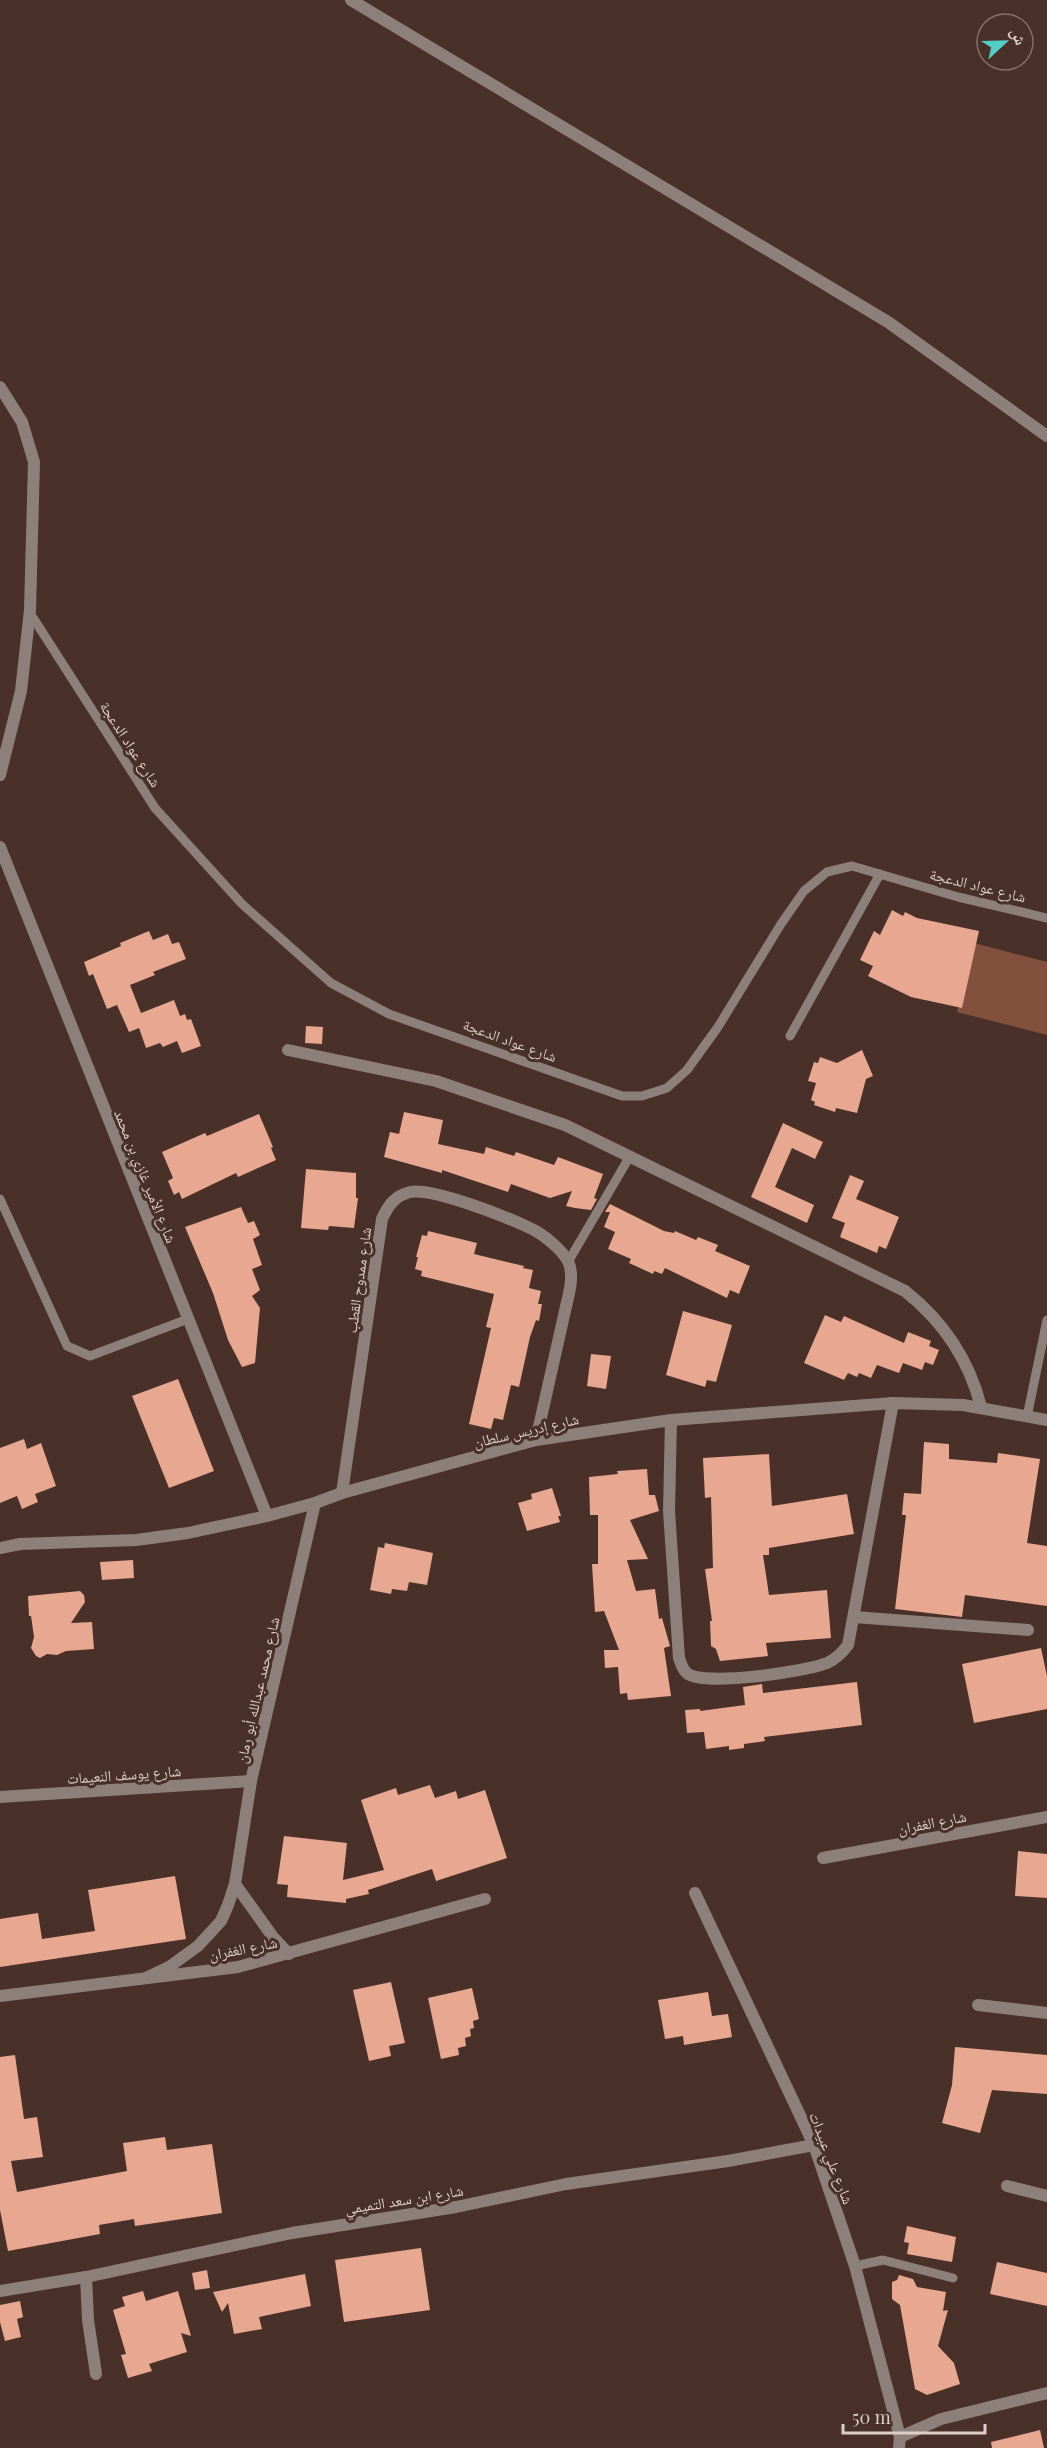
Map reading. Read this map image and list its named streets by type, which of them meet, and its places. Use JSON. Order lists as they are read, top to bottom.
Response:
{
  "streets": {
    "street": [
      "شارع الأمير غازي بن محمد",
      "شارع ممدوح القطب",
      "شارع إدريس سلطان",
      "شارع محمد عبدالله أبو رمان",
      "شارع يوسف النعيمات",
      "شارع الغفران",
      "شارع علي عبيدات",
      "شارع ابن سعد التميمي"
    ],
    "lane": ["شارع عواد الدعجة"]
  },
  "crossings": [
    ["شارع الأمير غازي بن محمد", "شارع إدريس سلطان"],
    ["شارع ممدوح القطب", "شارع إدريس سلطان"],
    ["شارع إدريس سلطان", "شارع محمد عبدالله أبو رمان"],
    ["شارع محمد عبدالله أبو رمان", "شارع يوسف النعيمات"],
    ["شارع محمد عبدالله أبو رمان", "شارع الغفران"],
    ["شارع علي عبيدات", "شارع ابن سعد التميمي"]
  ],
  "scale_bar": "50 m",
  "north": "right"
}
